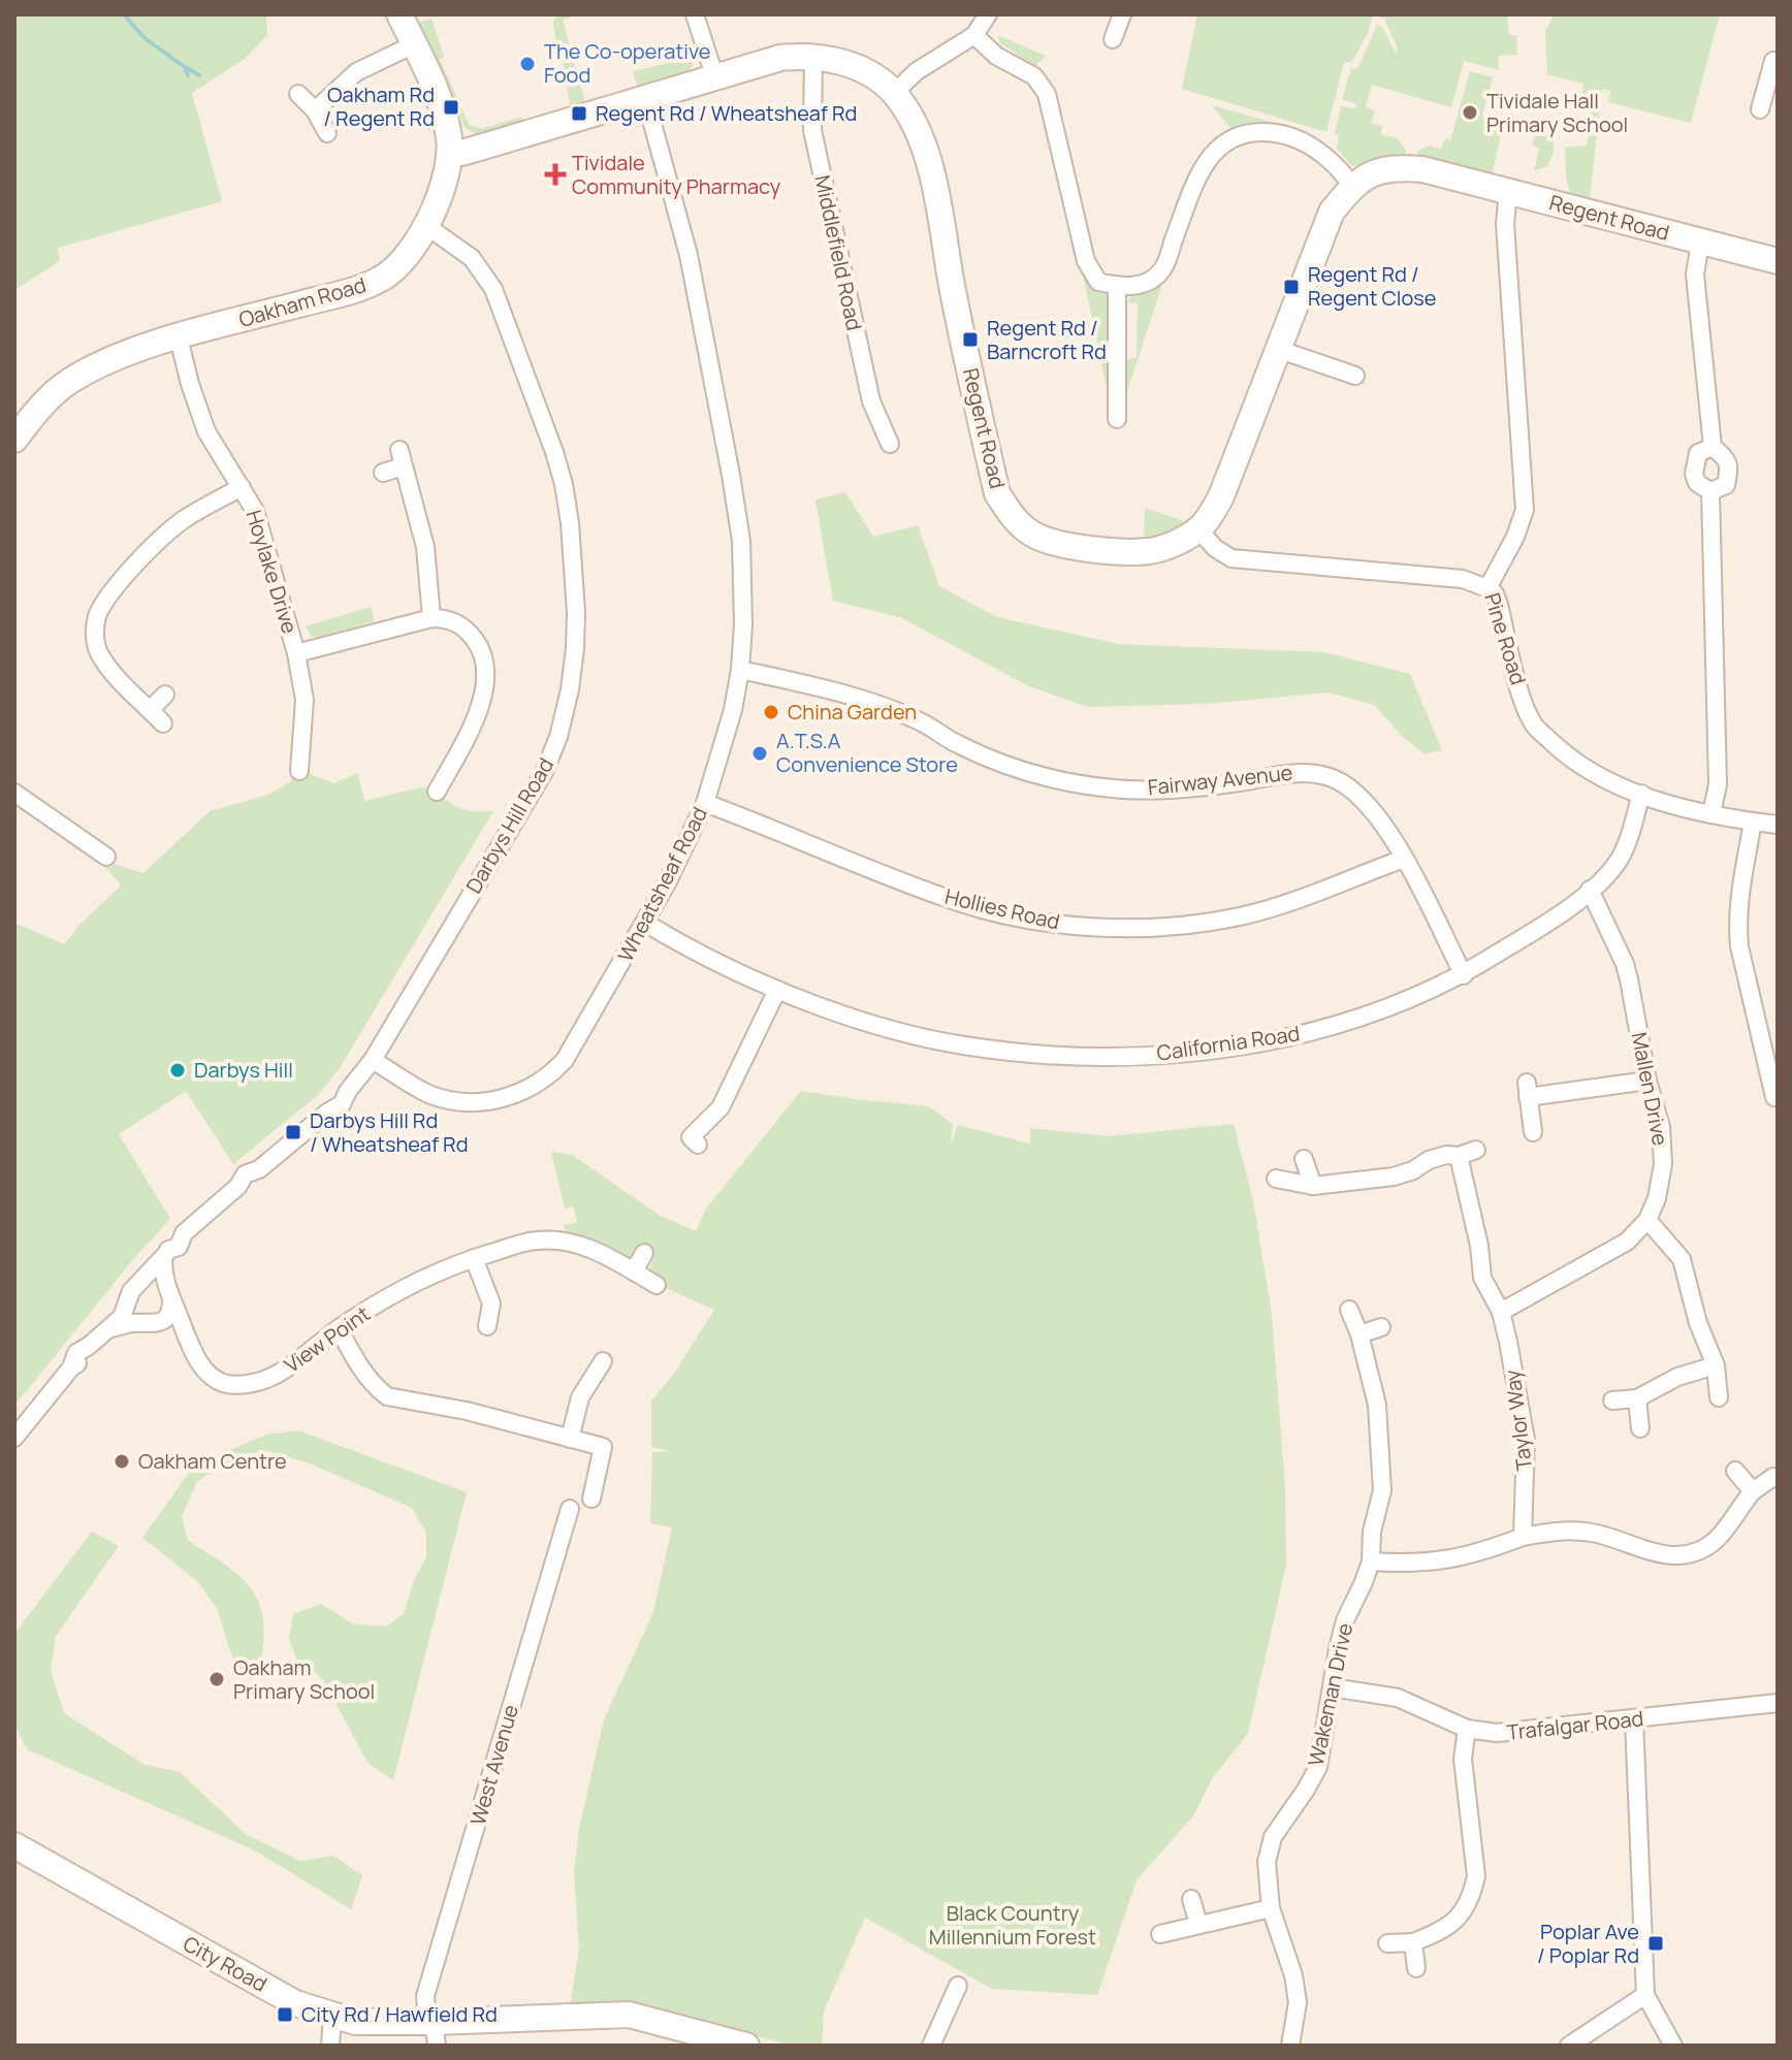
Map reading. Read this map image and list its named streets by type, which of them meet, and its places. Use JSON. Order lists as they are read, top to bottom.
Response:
{
  "streets": {
    "street": [
      "Regent Road",
      "Middlefield Road",
      "Oakham Road",
      "Hoylake Drive",
      "Pine Road",
      "Fairway Avenue",
      "Darbys Hill Road",
      "Wheatsheaf Road",
      "Hollies Road",
      "California Road",
      "Mallen Drive",
      "View Point",
      "Taylor Way",
      "Wakeman Drive",
      "Trafalgar Road",
      "West Avenue",
      "City Road"
    ]
  },
  "crossings": [
    ["Regent Road", "Middlefield Road"],
    ["Regent Road", "Oakham Road"],
    ["Regent Road", "Pine Road"],
    ["Regent Road", "Wheatsheaf Road"],
    ["Oakham Road", "Hoylake Drive"],
    ["Oakham Road", "Darbys Hill Road"],
    ["Pine Road", "California Road"],
    ["Fairway Avenue", "Wheatsheaf Road"],
    ["Fairway Avenue", "Hollies Road"],
    ["Fairway Avenue", "California Road"],
    ["Darbys Hill Road", "Wheatsheaf Road"],
    ["Darbys Hill Road", "View Point"],
    ["Wheatsheaf Road", "Hollies Road"],
    ["Wheatsheaf Road", "California Road"],
    ["California Road", "Mallen Drive"],
    ["Mallen Drive", "Taylor Way"],
    ["Wakeman Drive", "Trafalgar Road"],
    ["West Avenue", "City Road"]
  ],
  "parks": ["Black Country Millennium Forest"],
  "places": {
    "other": [
      "The Co-operative Food",
      "Tividale Hall Primary School",
      "China Garden",
      "A.T.S.A Convenience Store",
      "Darbys Hill",
      "Oakham Centre",
      "Oakham Primary School"
    ],
    "transit": [
      "Oakham Rd / Regent Rd",
      "Regent Rd / Wheatsheaf Rd",
      "Regent Rd / Regent Close",
      "Regent Rd / Barncroft Rd",
      "Darbys Hill Rd / Wheatsheaf Rd",
      "Poplar Ave / Poplar Rd",
      "City Rd / Hawfield Rd"
    ],
    "health": ["Tividale Community Pharmacy"]
  }
}
